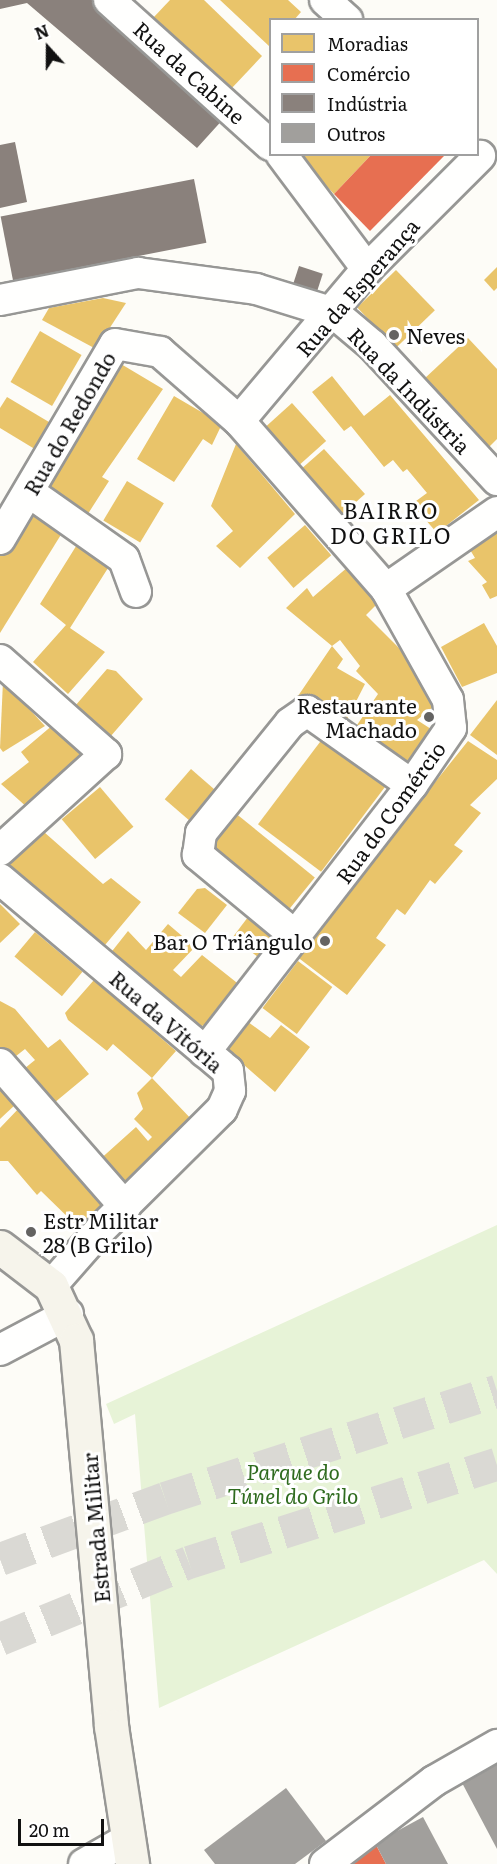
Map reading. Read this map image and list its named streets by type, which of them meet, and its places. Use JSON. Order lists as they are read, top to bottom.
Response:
{
  "streets": {
    "street": [
      "Rua da Cabine",
      "Rua da Esperança",
      "Rua da Indústria",
      "Rua do Redondo",
      "Rua do Comércio",
      "Rua da Vitória",
      "Estrada Militar"
    ]
  },
  "crossings": [
    ["Rua da Esperança", "Rua da Indústria"],
    ["Rua da Esperança", "Rua do Redondo"],
    ["Rua da Esperança", "Rua do Comércio"],
    ["Rua do Redondo", "Rua do Comércio"],
    ["Rua do Comércio", "Rua da Vitória"],
    ["Rua da Vitória", "Estrada Militar"]
  ],
  "districts": ["BAIRRO DO GRILO"],
  "parks": ["Parque do Túnel do Grilo"],
  "places": [
    "Neves",
    "Restaurante Machado",
    "Bar O Triângulo",
    "Estr Militar 28 (B Grilo)"
  ],
  "legend": [
    "Moradias",
    "Comércio",
    "Indústria",
    "Outros"
  ],
  "scale_bar": "20 m",
  "north": "top"
}
